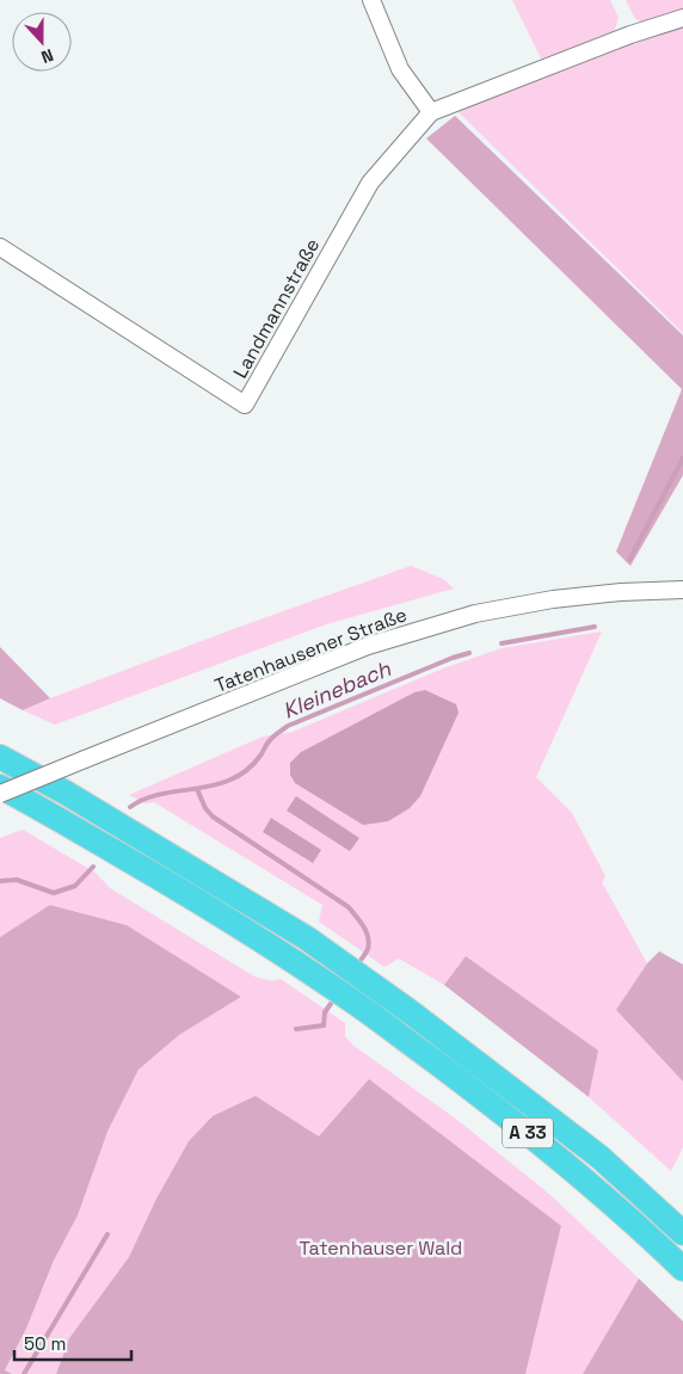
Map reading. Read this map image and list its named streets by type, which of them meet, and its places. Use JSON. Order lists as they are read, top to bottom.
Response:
{
  "streets": {
    "highway": ["A 33"],
    "street": ["Landmannstraße", "Tatenhausener Straße"]
  },
  "water": ["Kleinebach"],
  "parks": ["Tatenhauser Wald"],
  "scale_bar": "50 m",
  "north": "bottom"
}
